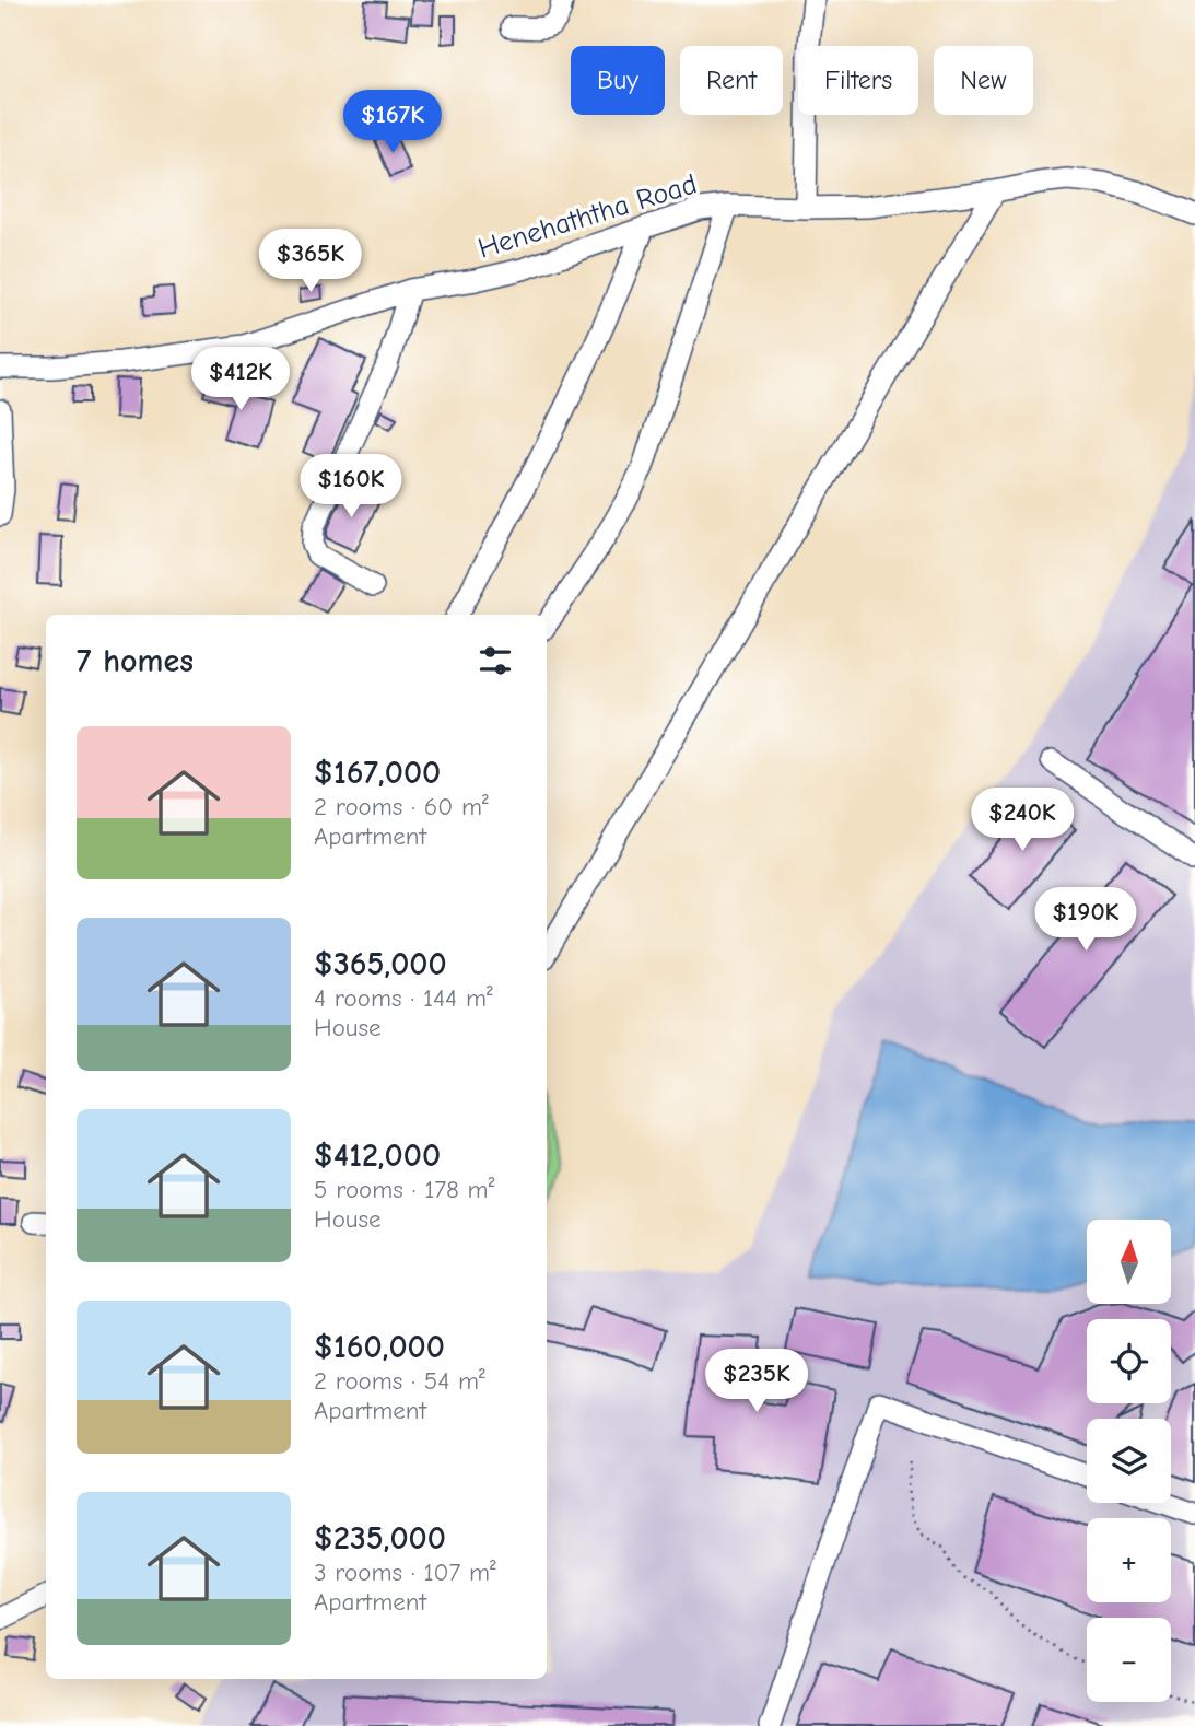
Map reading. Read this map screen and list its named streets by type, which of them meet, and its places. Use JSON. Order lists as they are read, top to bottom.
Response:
{
  "streets": {
    "street": ["Henehaththa Road"]
  },
  "north": "top",
  "page": {
    "chip": [
      "Buy",
      "Rent",
      "Filters",
      "New"
    ],
    "price": [
      "$167K",
      "$365K",
      "$412K",
      "$160K",
      "$240K",
      "$190K",
      "$235K"
    ],
    "heading": "7 homes",
    "list": [
      {
        "name": "$167,000",
        "note": "2 rooms · 60 m² · Apartment"
      },
      {
        "name": "$365,000",
        "note": "4 rooms · 144 m² · House"
      },
      {
        "name": "$412,000",
        "note": "5 rooms · 178 m² · House"
      },
      {
        "name": "$160,000",
        "note": "2 rooms · 54 m² · Apartment"
      },
      {
        "name": "$235,000",
        "note": "3 rooms · 107 m² · Apartment"
      }
    ],
    "map_buttons": ["+", "−"]
  }
}
